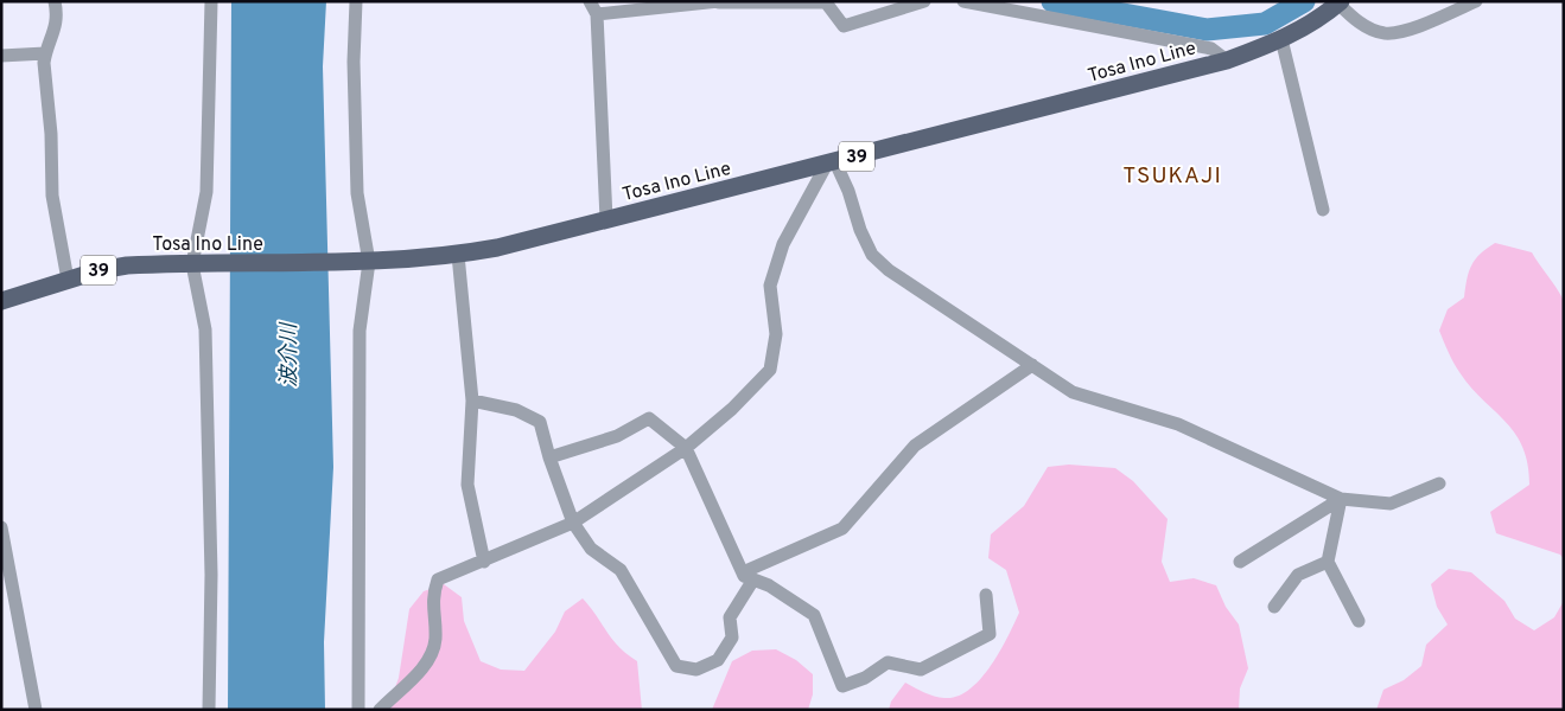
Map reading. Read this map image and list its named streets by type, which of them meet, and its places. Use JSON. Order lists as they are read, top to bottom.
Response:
{
  "streets": {
    "main road": ["Tosa Ino Line", "39"]
  },
  "districts": ["TSUKAJI"],
  "water": ["波介川"]
}
